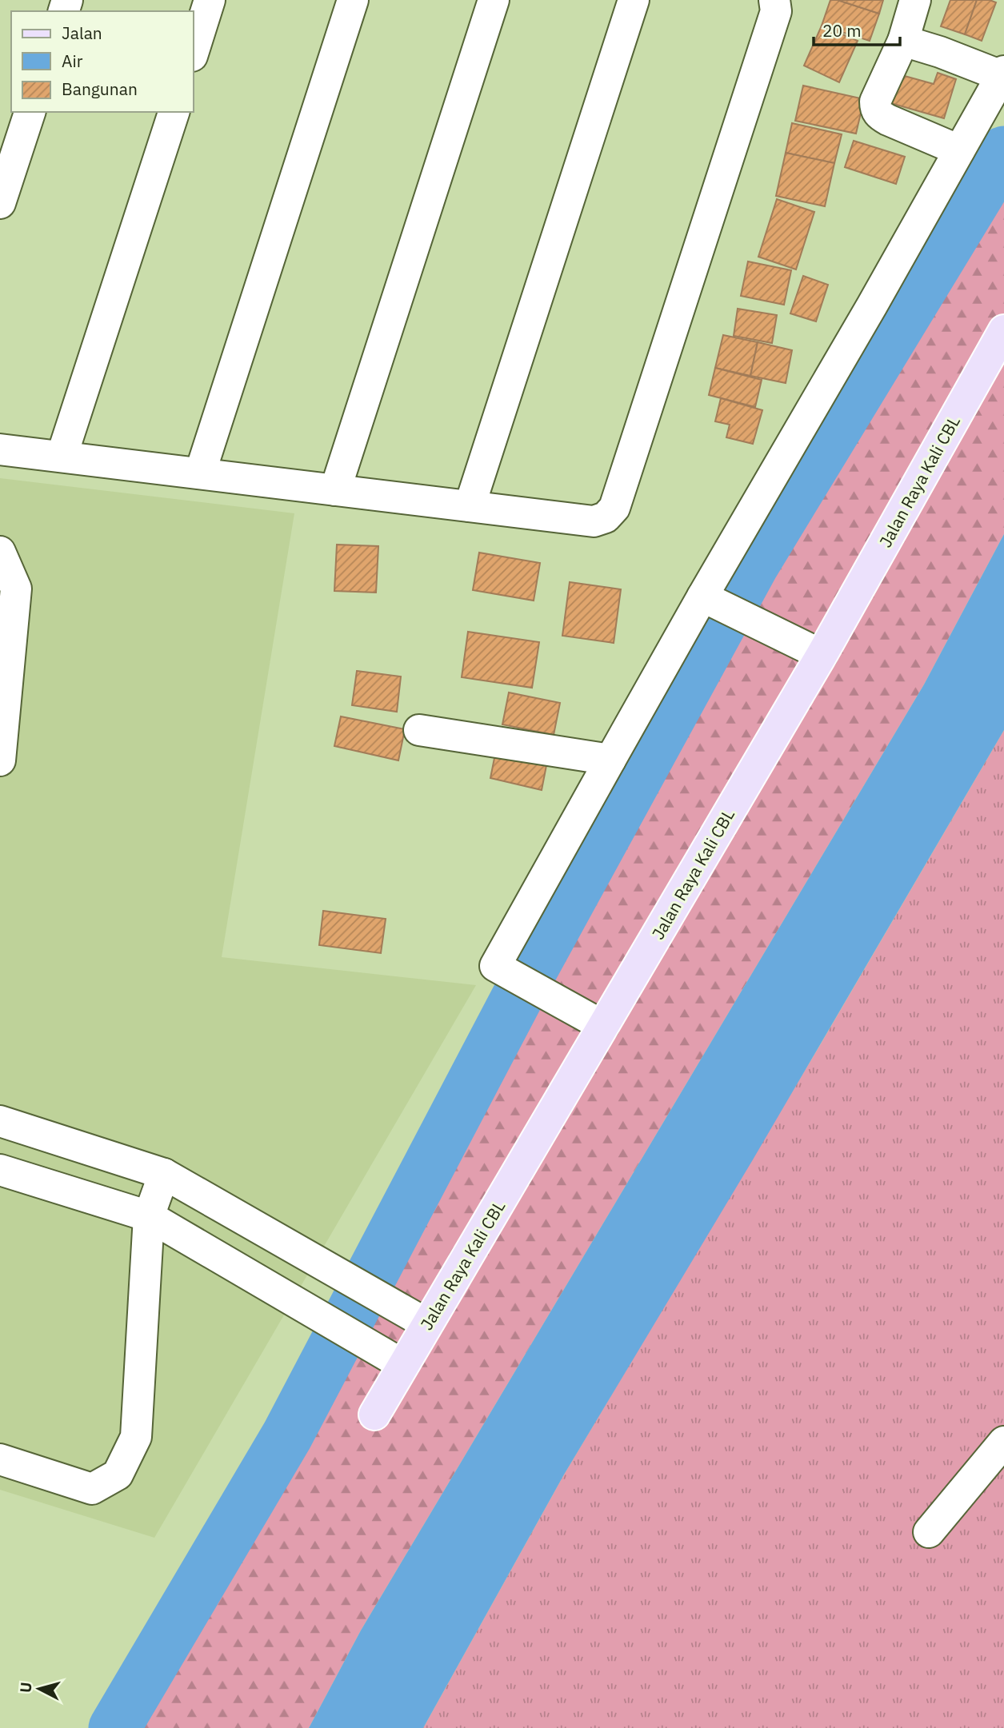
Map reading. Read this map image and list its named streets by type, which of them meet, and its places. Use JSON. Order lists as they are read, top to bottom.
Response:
{
  "streets": {
    "main road": ["Jalan Raya Kali CBL"]
  },
  "legend": ["Jalan", "Air", "Bangunan"],
  "scale_bar": "20 m",
  "north": "left"
}
